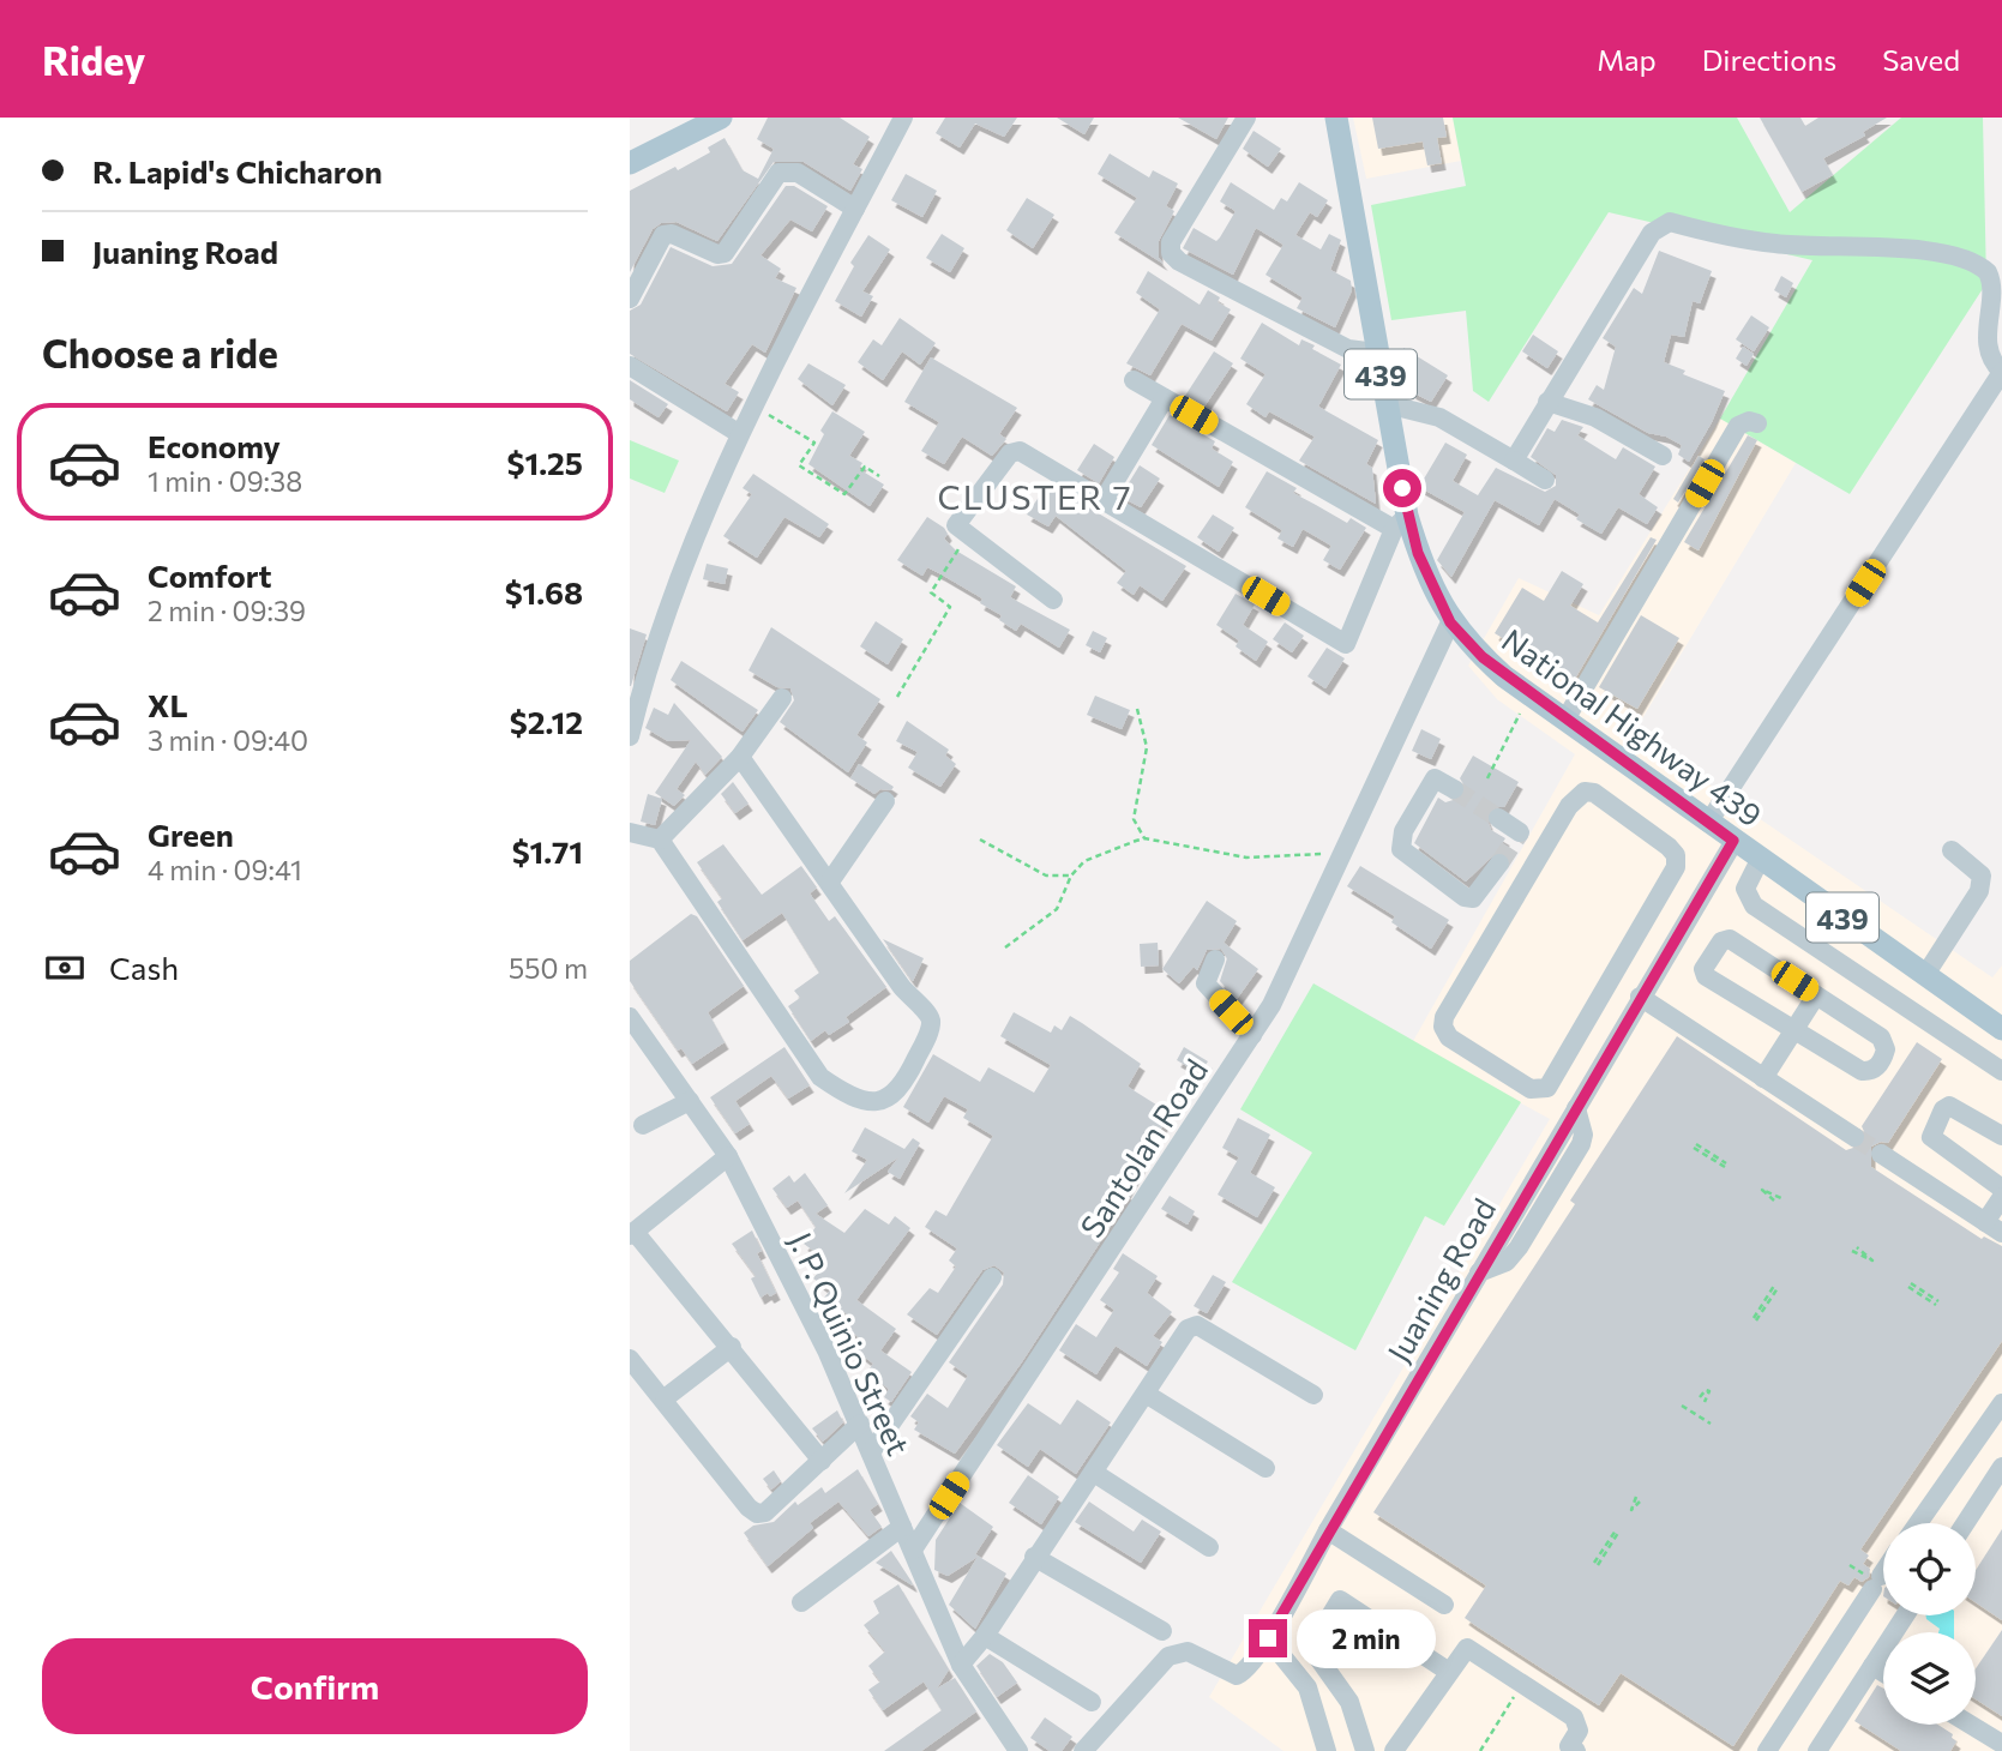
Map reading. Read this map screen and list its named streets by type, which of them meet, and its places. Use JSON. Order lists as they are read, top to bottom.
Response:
{
  "streets": {
    "main road": ["439", "National Highway 439"],
    "street": ["Santolan Road", "Juaning Road", "J. P. Quinio Street"]
  },
  "crossings": [
    ["National Highway 439", "Santolan Road"],
    ["National Highway 439", "Juaning Road"],
    ["Santolan Road", "J. P. Quinio Street"]
  ],
  "districts": ["CLUSTER 7"],
  "page": {
    "header": "Ridey",
    "nav": ["Map", "Directions", "Saved"],
    "banner": ["R. Lapid's Chicharon", "Juaning Road"],
    "heading": "Choose a ride",
    "list": [
      {
        "name": "Economy",
        "note": "1 min · 09:38",
        "value": "$1.25"
      },
      {
        "name": "Comfort",
        "note": "2 min · 09:39",
        "value": "$1.68"
      },
      {
        "name": "XL",
        "note": "3 min · 09:40",
        "value": "$2.12"
      },
      {
        "name": "Green",
        "note": "4 min · 09:41",
        "value": "$1.71"
      }
    ],
    "pay": ["Cash", "550 m"],
    "bubble": "2 min",
    "buttons": "Confirm"
  }
}
